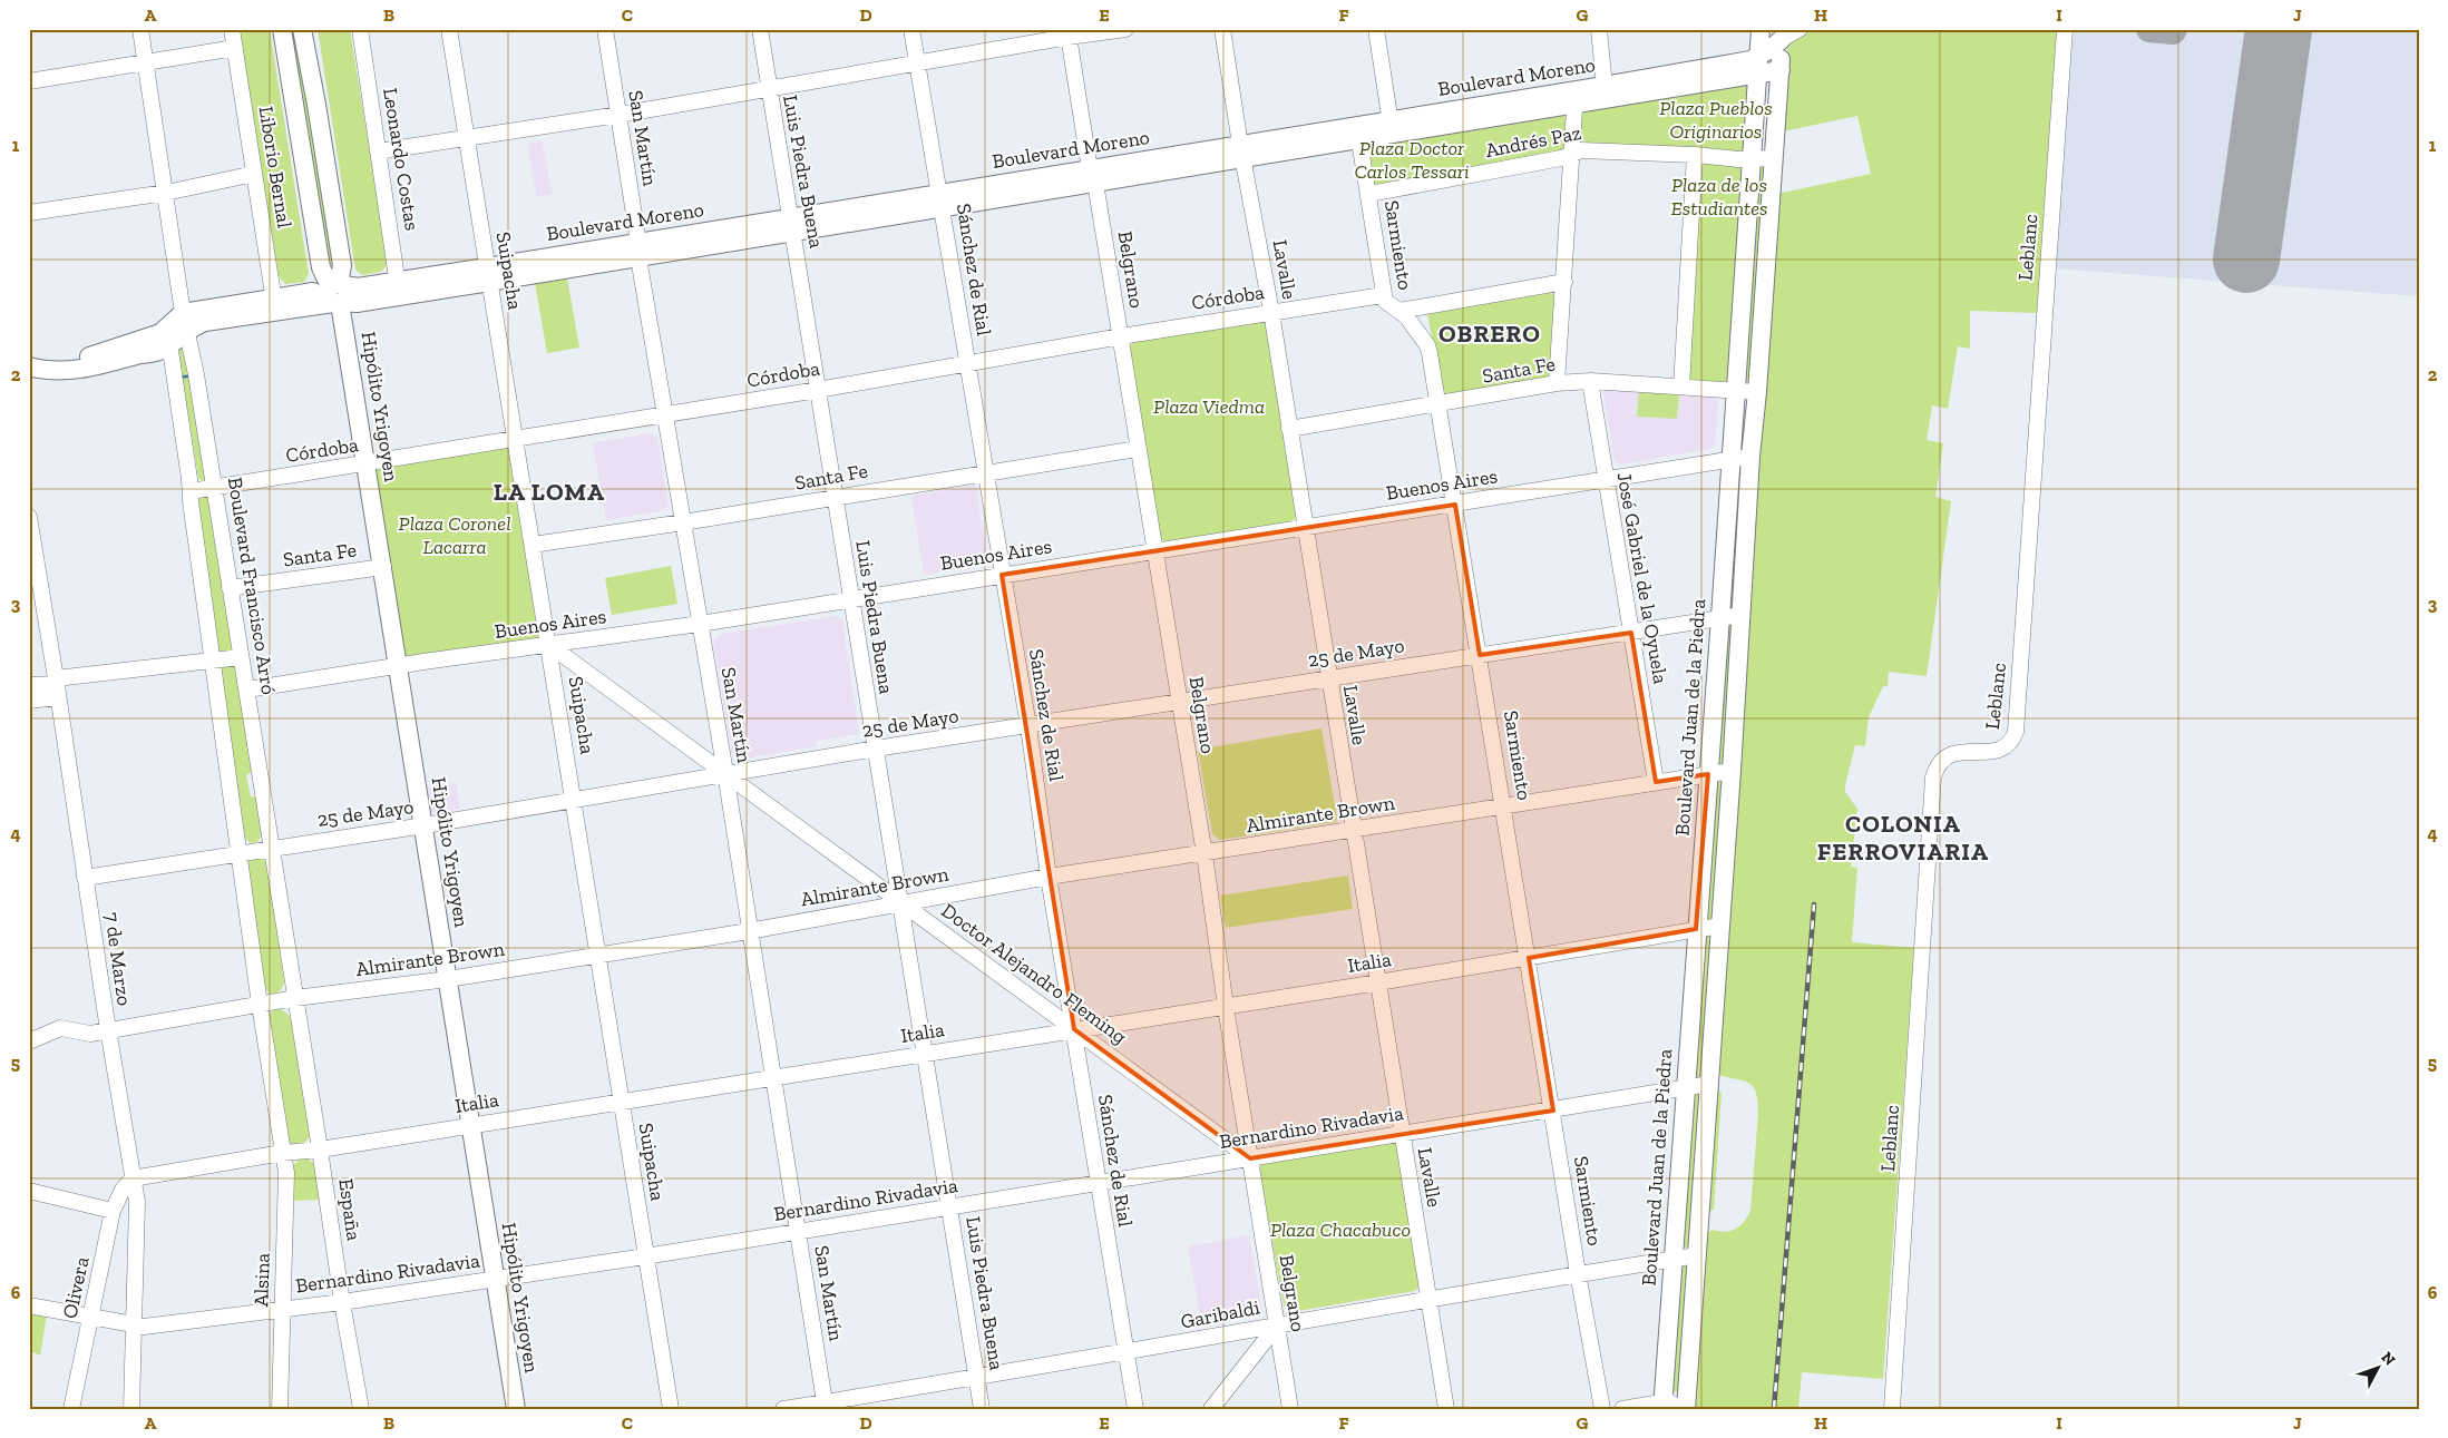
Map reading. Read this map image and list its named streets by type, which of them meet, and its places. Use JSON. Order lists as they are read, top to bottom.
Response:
{
  "streets": {
    "main road": ["Boulevard Moreno", "Hipólito Yrigoyen", "Boulevard Juan de la Piedra"],
    "street": [
      "San Martín",
      "Andrés Paz",
      "Leonardo Costas",
      "Liborio Bernal",
      "Luis Piedra Buena",
      "Sarmiento",
      "Leblanc",
      "Sánchez de Rial",
      "Belgrano",
      "Lavalle",
      "Suipacha",
      "Córdoba",
      "Santa Fe",
      "Buenos Aires",
      "José Gabriel de la Oyuela",
      "Boulevard Francisco Arró",
      "25 de Mayo",
      "Almirante Brown",
      "7 de Marzo",
      "Italia",
      "Doctor Alejandro Fleming",
      "Bernardino Rivadavia",
      "España",
      "Alsina",
      "Olivera",
      "Garibaldi"
    ]
  },
  "crossings": [
    ["Boulevard Moreno", "San Martín"],
    ["Boulevard Moreno", "Leonardo Costas"],
    ["Boulevard Moreno", "Liborio Bernal"],
    ["Boulevard Moreno", "Luis Piedra Buena"],
    ["Boulevard Moreno", "Sarmiento"],
    ["Boulevard Moreno", "Sánchez de Rial"],
    ["Boulevard Moreno", "Belgrano"],
    ["Boulevard Moreno", "Lavalle"],
    ["Boulevard Moreno", "Suipacha"],
    ["Boulevard Moreno", "Hipólito Yrigoyen"],
    ["Boulevard Moreno", "Boulevard Francisco Arró"],
    ["Boulevard Moreno", "Boulevard Juan de la Piedra"],
    ["San Martín", "Córdoba"],
    ["San Martín", "Santa Fe"],
    ["San Martín", "Buenos Aires"],
    ["San Martín", "25 de Mayo"],
    ["San Martín", "Almirante Brown"],
    ["San Martín", "Italia"],
    ["San Martín", "Doctor Alejandro Fleming"],
    ["San Martín", "Bernardino Rivadavia"],
    ["San Martín", "Garibaldi"],
    ["Andrés Paz", "Sarmiento"],
    ["Andrés Paz", "Boulevard Juan de la Piedra"],
    ["Luis Piedra Buena", "Córdoba"],
    ["Luis Piedra Buena", "Santa Fe"],
    ["Luis Piedra Buena", "Buenos Aires"],
    ["Luis Piedra Buena", "25 de Mayo"],
    ["Luis Piedra Buena", "Almirante Brown"],
    ["Luis Piedra Buena", "Italia"],
    ["Luis Piedra Buena", "Doctor Alejandro Fleming"],
    ["Luis Piedra Buena", "Bernardino Rivadavia"],
    ["Luis Piedra Buena", "Garibaldi"],
    ["Sarmiento", "Córdoba"],
    ["Sarmiento", "Santa Fe"],
    ["Sarmiento", "Buenos Aires"],
    ["Sarmiento", "25 de Mayo"],
    ["Sarmiento", "Almirante Brown"],
    ["Sarmiento", "Italia"],
    ["Sarmiento", "Bernardino Rivadavia"],
    ["Sarmiento", "Garibaldi"],
    ["Sánchez de Rial", "Córdoba"],
    ["Sánchez de Rial", "Santa Fe"],
    ["Sánchez de Rial", "Buenos Aires"],
    ["Sánchez de Rial", "25 de Mayo"],
    ["Sánchez de Rial", "Almirante Brown"],
    ["Sánchez de Rial", "Italia"],
    ["Sánchez de Rial", "Doctor Alejandro Fleming"],
    ["Sánchez de Rial", "Bernardino Rivadavia"],
    ["Sánchez de Rial", "Garibaldi"],
    ["Belgrano", "Córdoba"],
    ["Belgrano", "Santa Fe"],
    ["Belgrano", "Buenos Aires"],
    ["Belgrano", "25 de Mayo"],
    ["Belgrano", "Almirante Brown"],
    ["Belgrano", "Italia"],
    ["Belgrano", "Doctor Alejandro Fleming"],
    ["Belgrano", "Bernardino Rivadavia"],
    ["Belgrano", "Garibaldi"],
    ["Lavalle", "Córdoba"],
    ["Lavalle", "Santa Fe"],
    ["Lavalle", "Buenos Aires"],
    ["Lavalle", "25 de Mayo"],
    ["Lavalle", "Almirante Brown"],
    ["Lavalle", "Italia"],
    ["Lavalle", "Bernardino Rivadavia"],
    ["Lavalle", "Garibaldi"],
    ["Suipacha", "Córdoba"],
    ["Suipacha", "Santa Fe"],
    ["Suipacha", "Buenos Aires"],
    ["Suipacha", "25 de Mayo"],
    ["Suipacha", "Almirante Brown"],
    ["Suipacha", "Italia"],
    ["Suipacha", "Doctor Alejandro Fleming"],
    ["Suipacha", "Bernardino Rivadavia"],
    ["Córdoba", "Hipólito Yrigoyen"],
    ["Córdoba", "Boulevard Francisco Arró"],
    ["Santa Fe", "Hipólito Yrigoyen"],
    ["Santa Fe", "José Gabriel de la Oyuela"],
    ["Santa Fe", "Boulevard Francisco Arró"],
    ["Santa Fe", "Boulevard Juan de la Piedra"],
    ["Hipólito Yrigoyen", "Buenos Aires"],
    ["Hipólito Yrigoyen", "25 de Mayo"],
    ["Hipólito Yrigoyen", "Almirante Brown"],
    ["Hipólito Yrigoyen", "Italia"],
    ["Hipólito Yrigoyen", "Bernardino Rivadavia"],
    ["Buenos Aires", "José Gabriel de la Oyuela"],
    ["Buenos Aires", "Boulevard Francisco Arró"],
    ["Buenos Aires", "Boulevard Juan de la Piedra"],
    ["Buenos Aires", "Doctor Alejandro Fleming"],
    ["José Gabriel de la Oyuela", "25 de Mayo"],
    ["José Gabriel de la Oyuela", "Almirante Brown"],
    ["Boulevard Francisco Arró", "25 de Mayo"],
    ["Boulevard Francisco Arró", "Almirante Brown"],
    ["Boulevard Francisco Arró", "Italia"],
    ["Boulevard Francisco Arró", "España"],
    ["25 de Mayo", "Boulevard Juan de la Piedra"],
    ["25 de Mayo", "7 de Marzo"],
    ["25 de Mayo", "Doctor Alejandro Fleming"],
    ["Boulevard Juan de la Piedra", "Almirante Brown"],
    ["Boulevard Juan de la Piedra", "Italia"],
    ["Boulevard Juan de la Piedra", "Bernardino Rivadavia"],
    ["Boulevard Juan de la Piedra", "Garibaldi"],
    ["Almirante Brown", "7 de Marzo"],
    ["Almirante Brown", "Doctor Alejandro Fleming"],
    ["7 de Marzo", "Italia"],
    ["7 de Marzo", "Bernardino Rivadavia"],
    ["7 de Marzo", "Olivera"],
    ["Italia", "Doctor Alejandro Fleming"],
    ["Italia", "España"],
    ["Italia", "Alsina"],
    ["Italia", "Olivera"],
    ["Doctor Alejandro Fleming", "Bernardino Rivadavia"],
    ["Bernardino Rivadavia", "España"],
    ["Bernardino Rivadavia", "Alsina"],
    ["Bernardino Rivadavia", "Olivera"]
  ],
  "districts": ["OBRERO", "LA LOMA", "COLONIA FERROVIARIA"],
  "parks": [
    "Plaza Pueblos Originarios",
    "Plaza Doctor Carlos Tessari",
    "Plaza de los Estudiantes",
    "Plaza Viedma",
    "Plaza Coronel Lacarra",
    "Plaza Chacabuco"
  ],
  "north": "top right",
  "grid": {
    "columns": [
      "A",
      "B",
      "C",
      "D",
      "E",
      "F",
      "G",
      "H",
      "I",
      "J"
    ],
    "rows": [
      "1",
      "2",
      "3",
      "4",
      "5",
      "6"
    ]
  }
}
